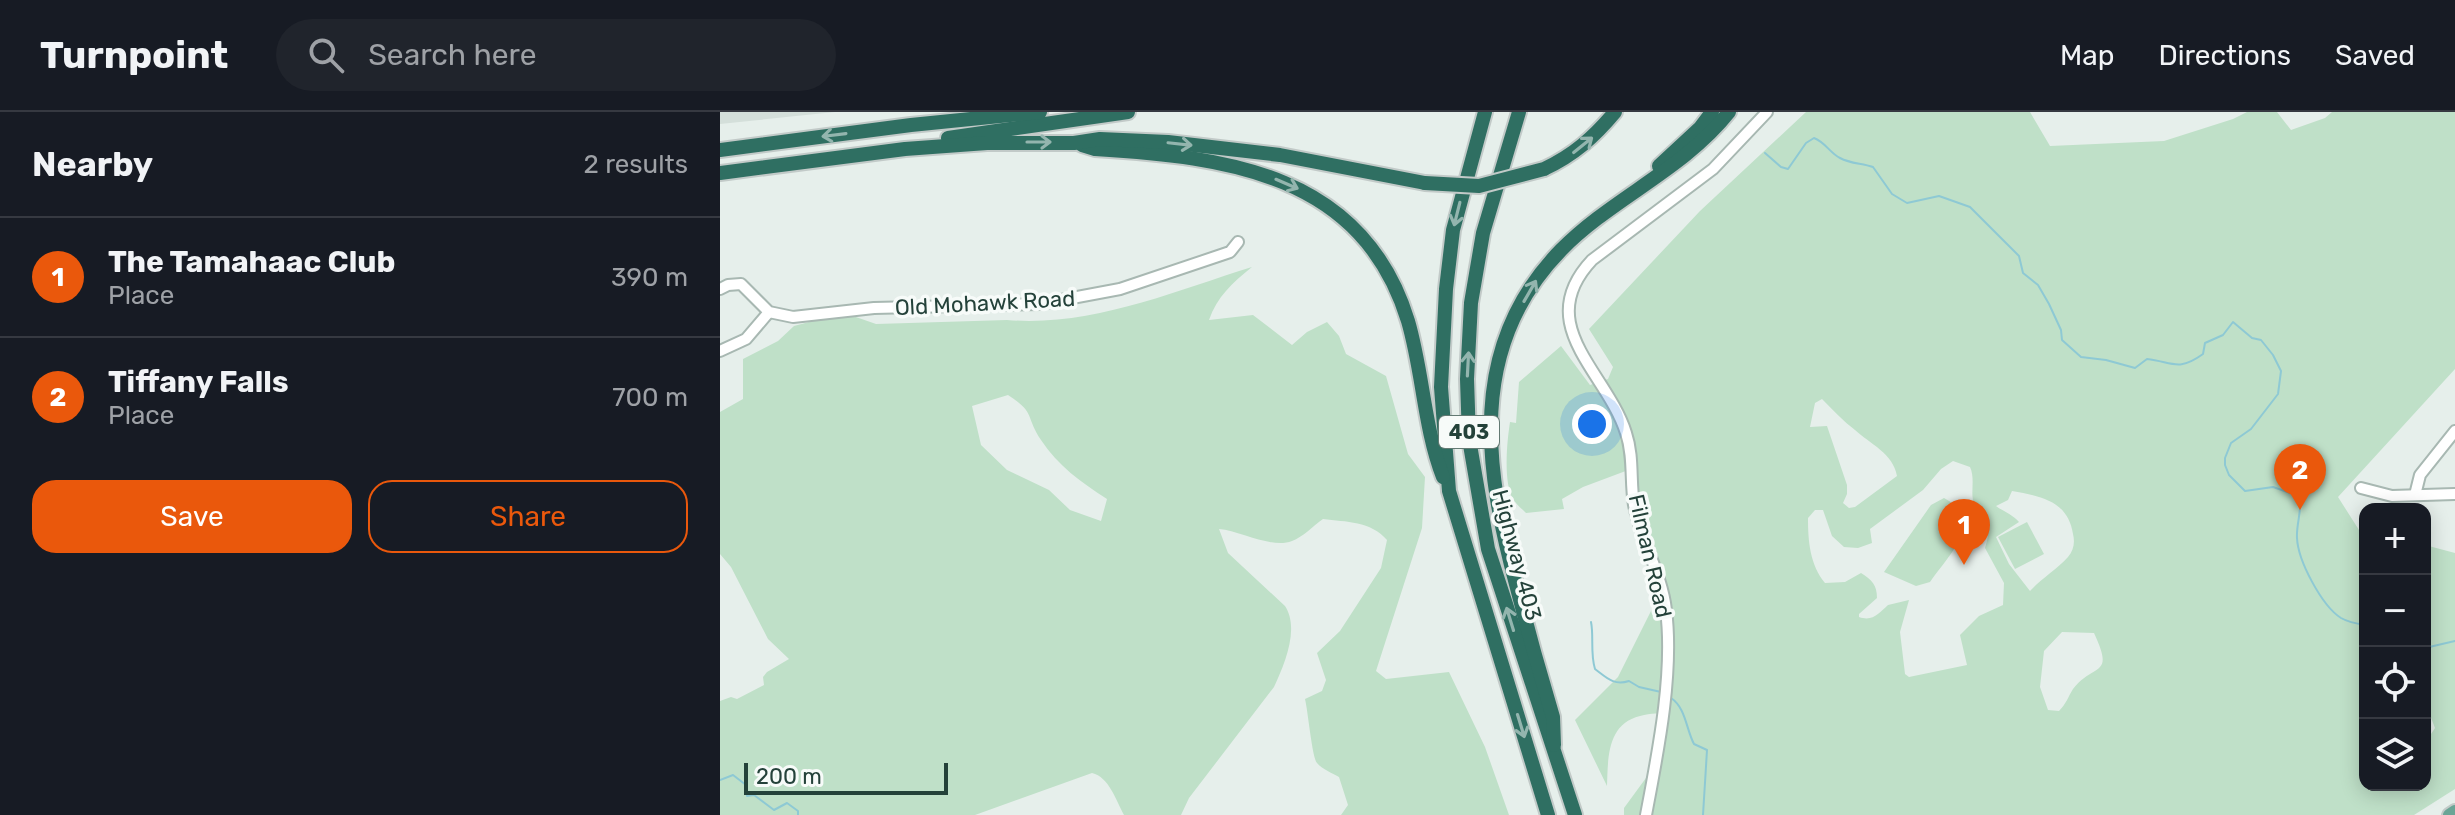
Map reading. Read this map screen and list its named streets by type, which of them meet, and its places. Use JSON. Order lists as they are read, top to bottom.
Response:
{
  "streets": {
    "highway": ["403", "Highway 403"],
    "street": ["Old Mohawk Road", "Filman Road"]
  },
  "scale_bar": "200 m",
  "page": {
    "header": "Turnpoint",
    "search": "Search here",
    "nav": ["Map", "Directions", "Saved"],
    "heading": ["Nearby", "2 results"],
    "list": [
      {
        "mark": "1",
        "name": "The Tamahaac Club",
        "note": "Place",
        "value": "390 m"
      },
      {
        "mark": "2",
        "name": "Tiffany Falls",
        "note": "Place",
        "value": "700 m"
      }
    ],
    "pins": ["2", "1"],
    "buttons": ["Save", "Share"],
    "map_buttons": ["+", "−"],
    "scale": "200 m"
  }
}
